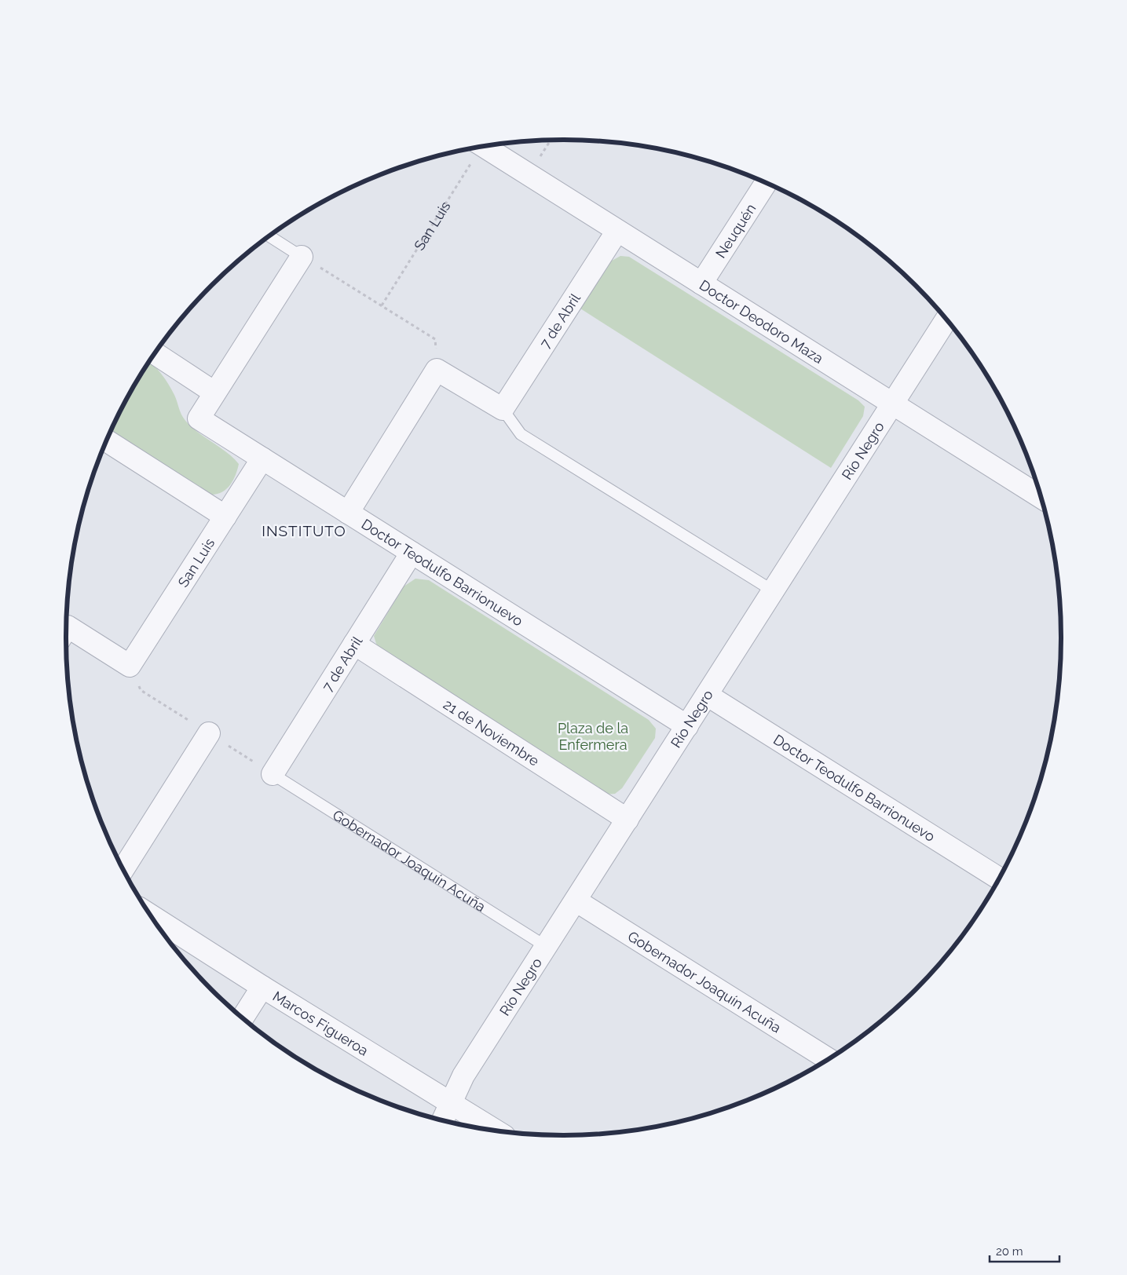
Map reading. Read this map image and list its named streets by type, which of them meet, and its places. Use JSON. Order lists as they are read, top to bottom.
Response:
{
  "streets": {
    "street": [
      "San Luis",
      "Neuquén",
      "7 de Abril",
      "Doctor Deodoro Maza",
      "Río Negro",
      "Doctor Teodulfo Barrionuevo",
      "21 de Noviembre",
      "Gobernador Joaquín Acuña",
      "Marcos Figueroa"
    ]
  },
  "crossings": [
    ["San Luis", "Doctor Teodulfo Barrionuevo"],
    ["Neuquén", "Doctor Deodoro Maza"],
    ["7 de Abril", "Doctor Deodoro Maza"],
    ["7 de Abril", "Doctor Teodulfo Barrionuevo"],
    ["7 de Abril", "21 de Noviembre"],
    ["7 de Abril", "Gobernador Joaquín Acuña"],
    ["Doctor Deodoro Maza", "Río Negro"],
    ["Río Negro", "Doctor Teodulfo Barrionuevo"],
    ["Río Negro", "21 de Noviembre"],
    ["Río Negro", "Gobernador Joaquín Acuña"],
    ["Río Negro", "Marcos Figueroa"]
  ],
  "districts": ["INSTITUTO"],
  "parks": ["Plaza de la Enfermera"],
  "scale_bar": "20 m"
}
